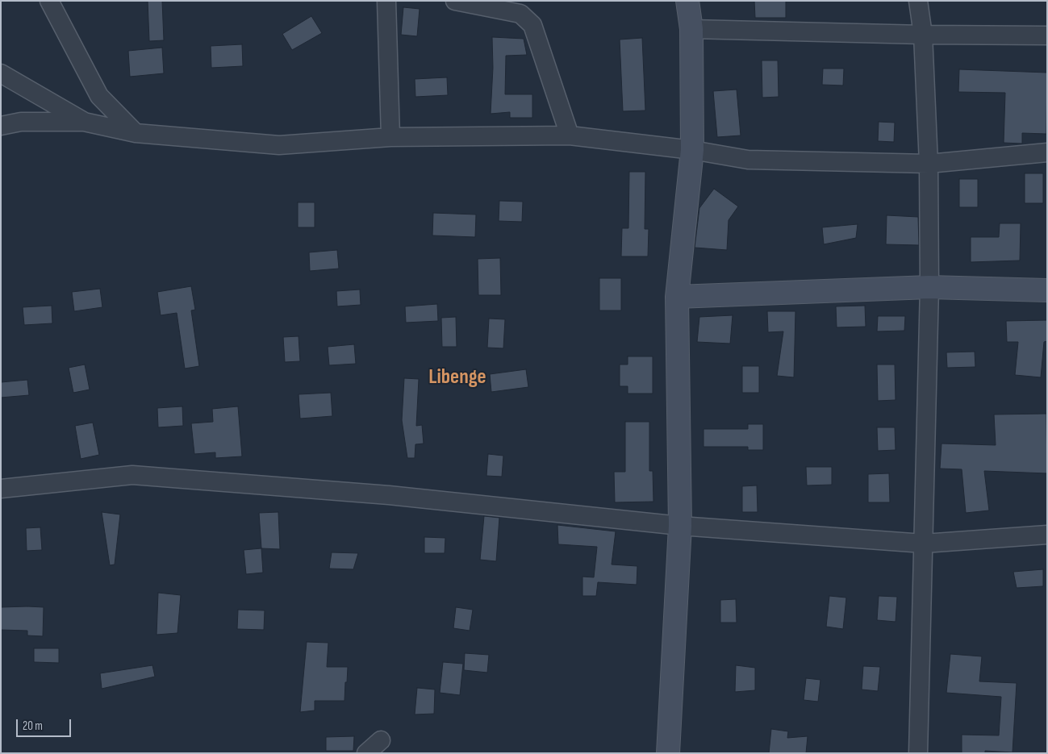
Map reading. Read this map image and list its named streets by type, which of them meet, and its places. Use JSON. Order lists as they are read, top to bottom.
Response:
{
  "districts": ["Libenge"],
  "scale_bar": "20 m"
}
